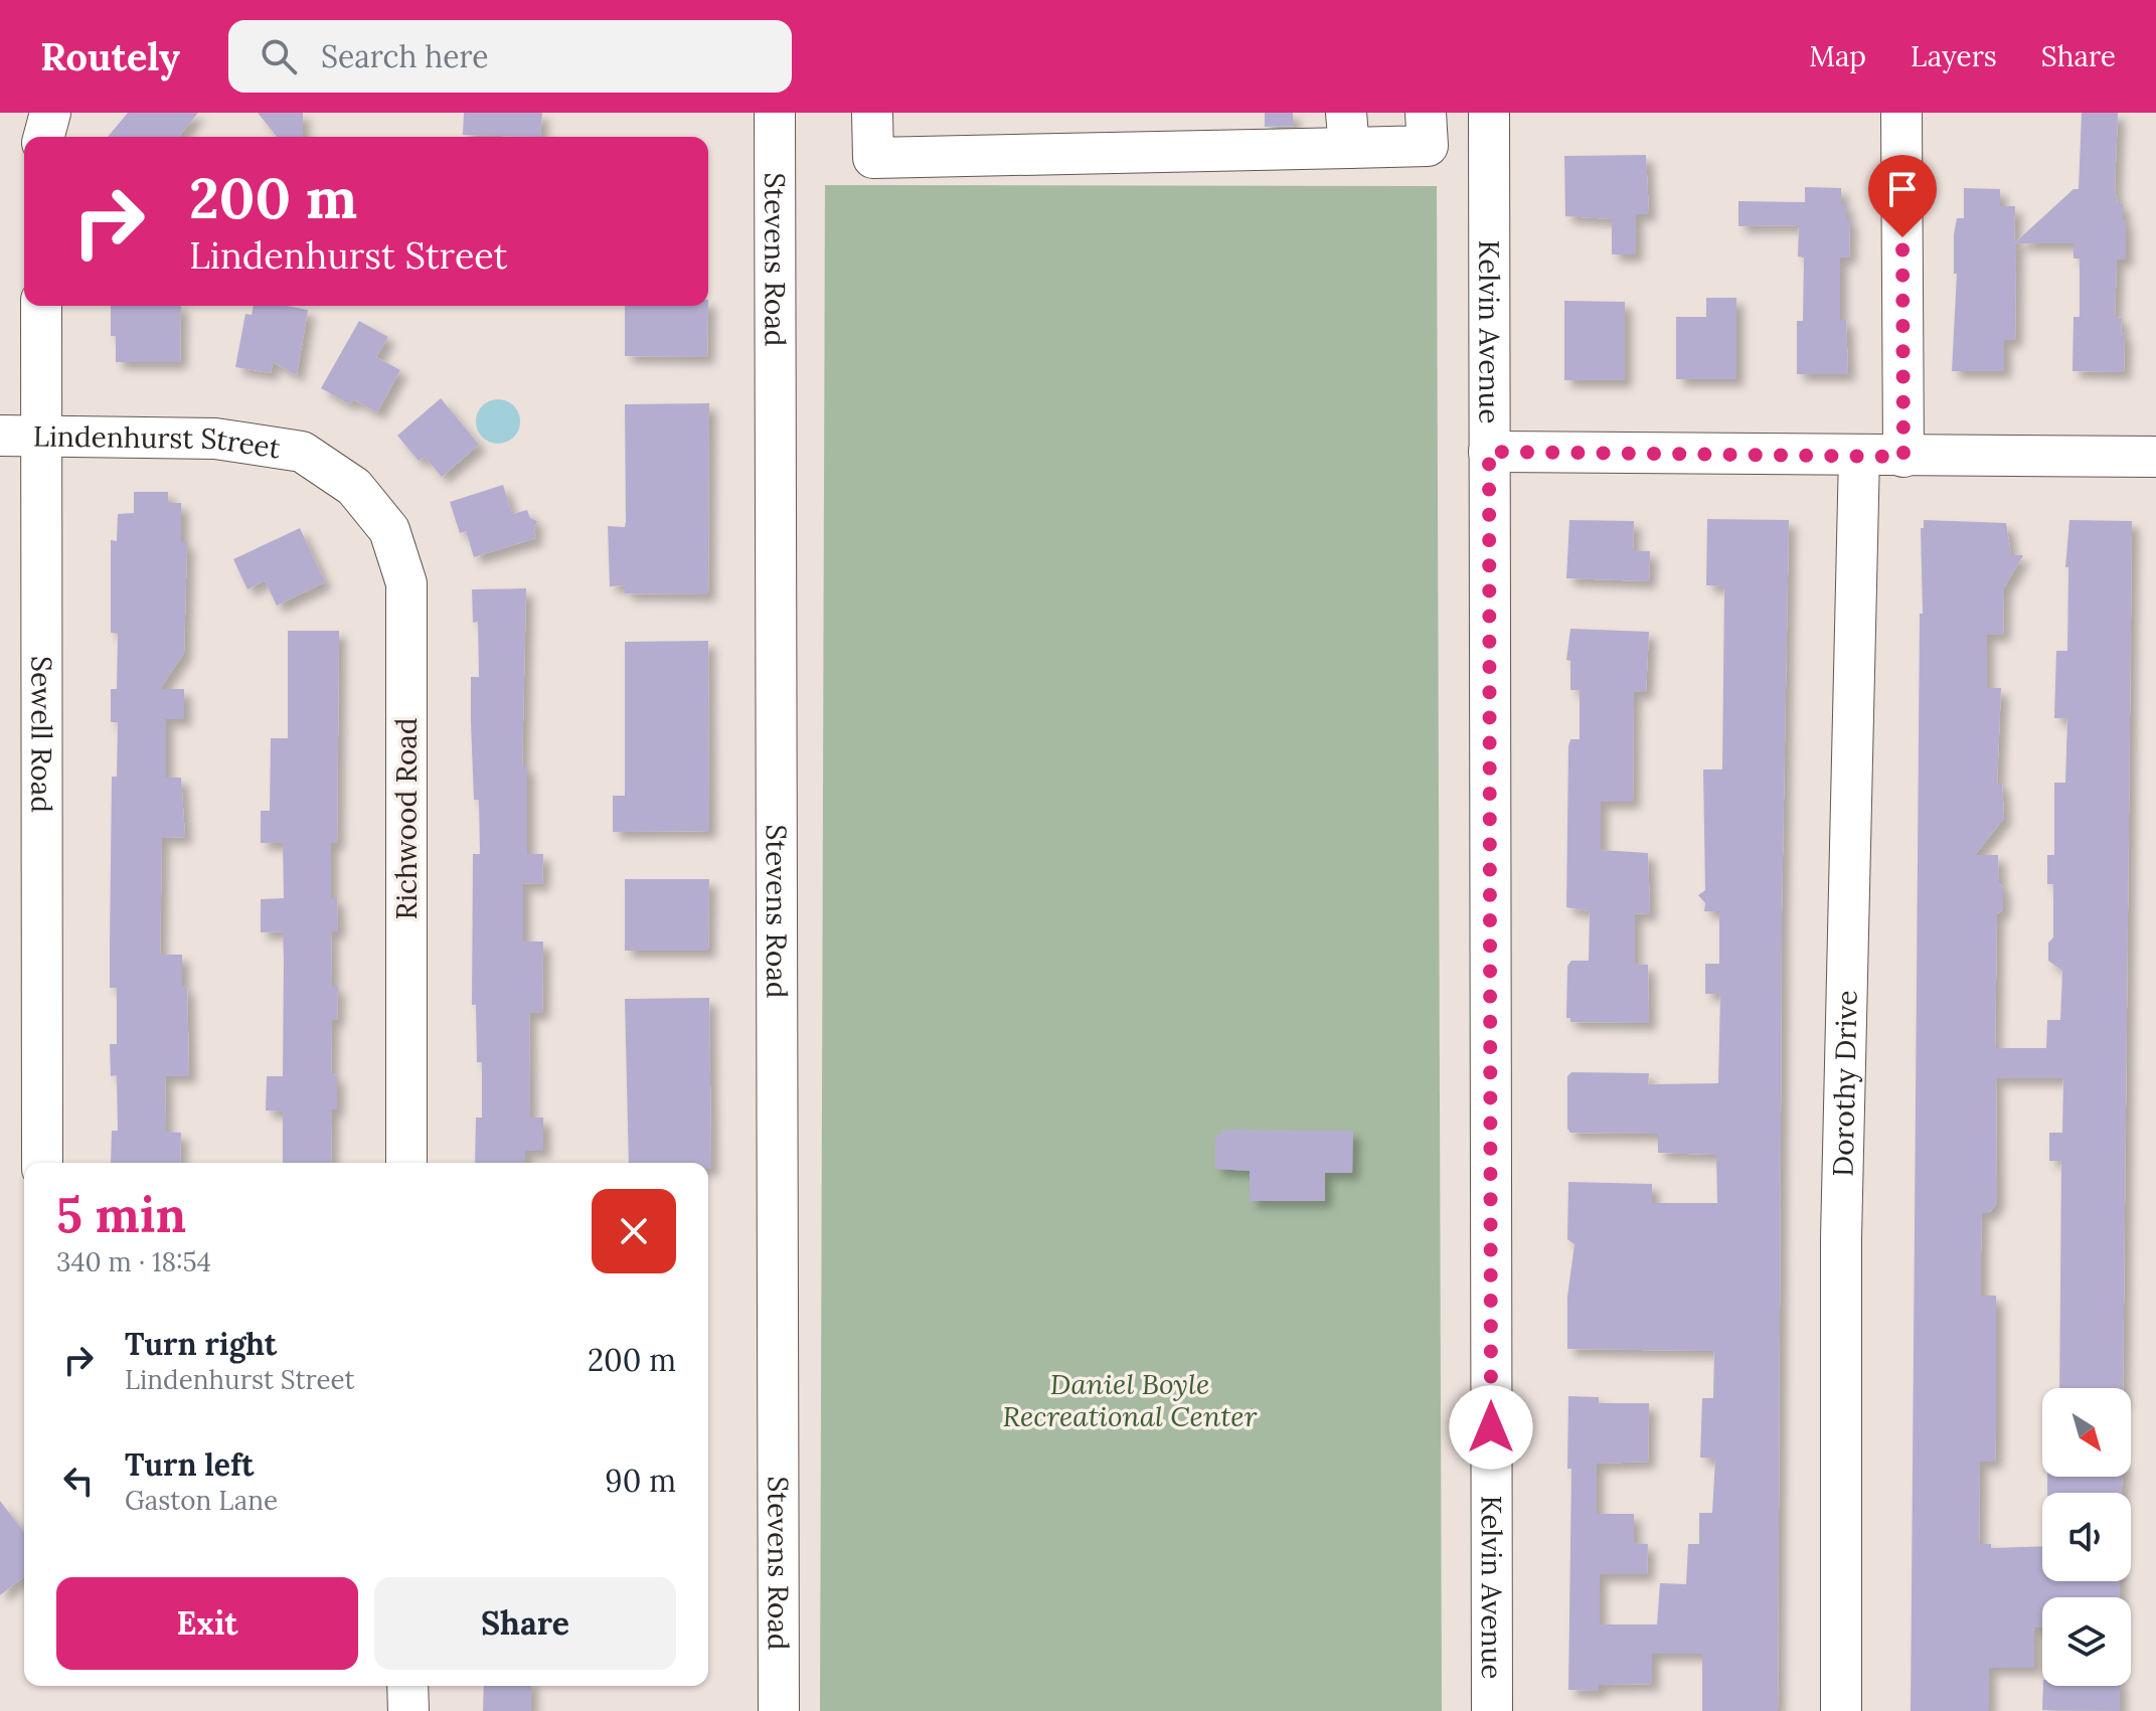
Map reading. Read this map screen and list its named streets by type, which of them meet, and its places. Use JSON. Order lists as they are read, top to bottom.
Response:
{
  "streets": {
    "street": [
      "Stevens Road",
      "Kelvin Avenue",
      "Lindenhurst Street",
      "Sewell Road",
      "Richwood Road",
      "Dorothy Drive"
    ]
  },
  "crossings": [
    ["Lindenhurst Street", "Sewell Road"],
    ["Lindenhurst Street", "Richwood Road"]
  ],
  "parks": ["Daniel Boyle Recreational Center"],
  "north": "bottom right",
  "page": {
    "header": "Routely",
    "search": "Search here",
    "nav": ["Map", "Layers", "Share"],
    "turn": ["200 m", "Lindenhurst Street"],
    "heading": ["5 min", "340 m · 18:54"],
    "list": [
      {
        "name": "Turn right",
        "note": "Lindenhurst Street",
        "value": "200 m"
      },
      {
        "name": "Turn left",
        "note": "Gaston Lane",
        "value": "90 m"
      }
    ],
    "buttons": ["Exit", "Share"]
  }
}
